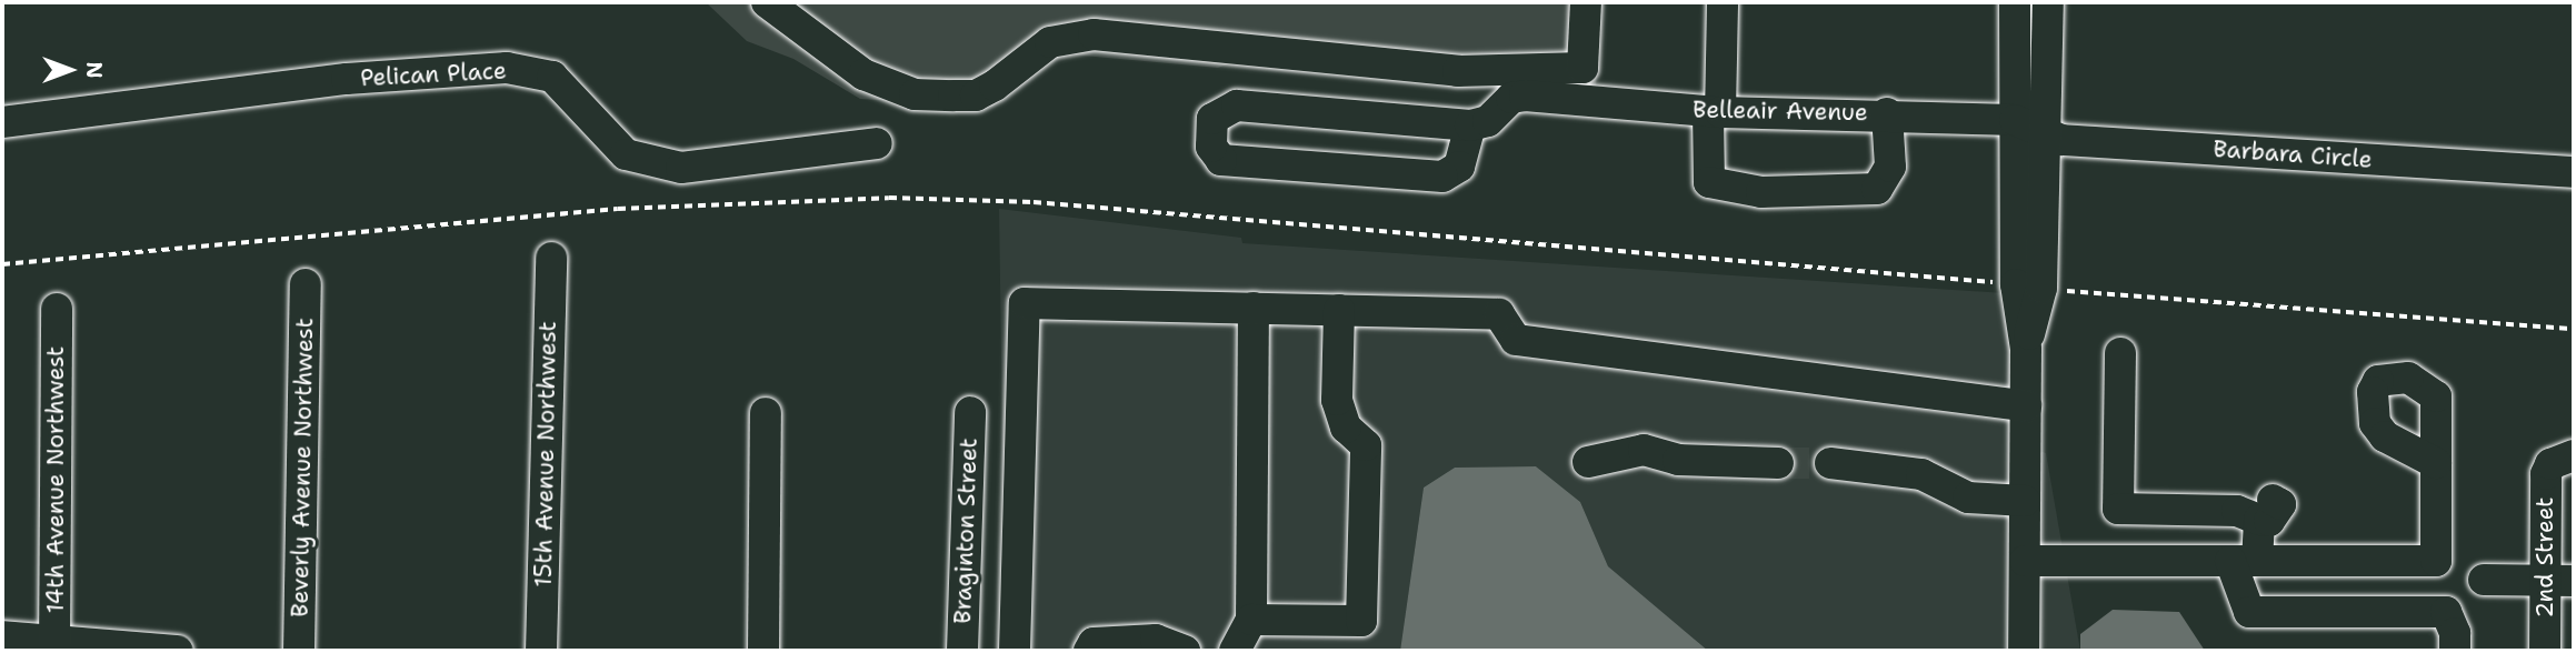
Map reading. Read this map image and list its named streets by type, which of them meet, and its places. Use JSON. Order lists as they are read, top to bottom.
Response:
{
  "streets": {
    "street": [
      "Pelican Place",
      "Belleair Avenue",
      "Barbara Circle",
      "15th Avenue Northwest",
      "Beverly Avenue Northwest",
      "14th Avenue Northwest",
      "Braginton Street",
      "2nd Street"
    ]
  },
  "crossings": [
    ["Belleair Avenue", "Barbara Circle"]
  ],
  "north": "right"
}
